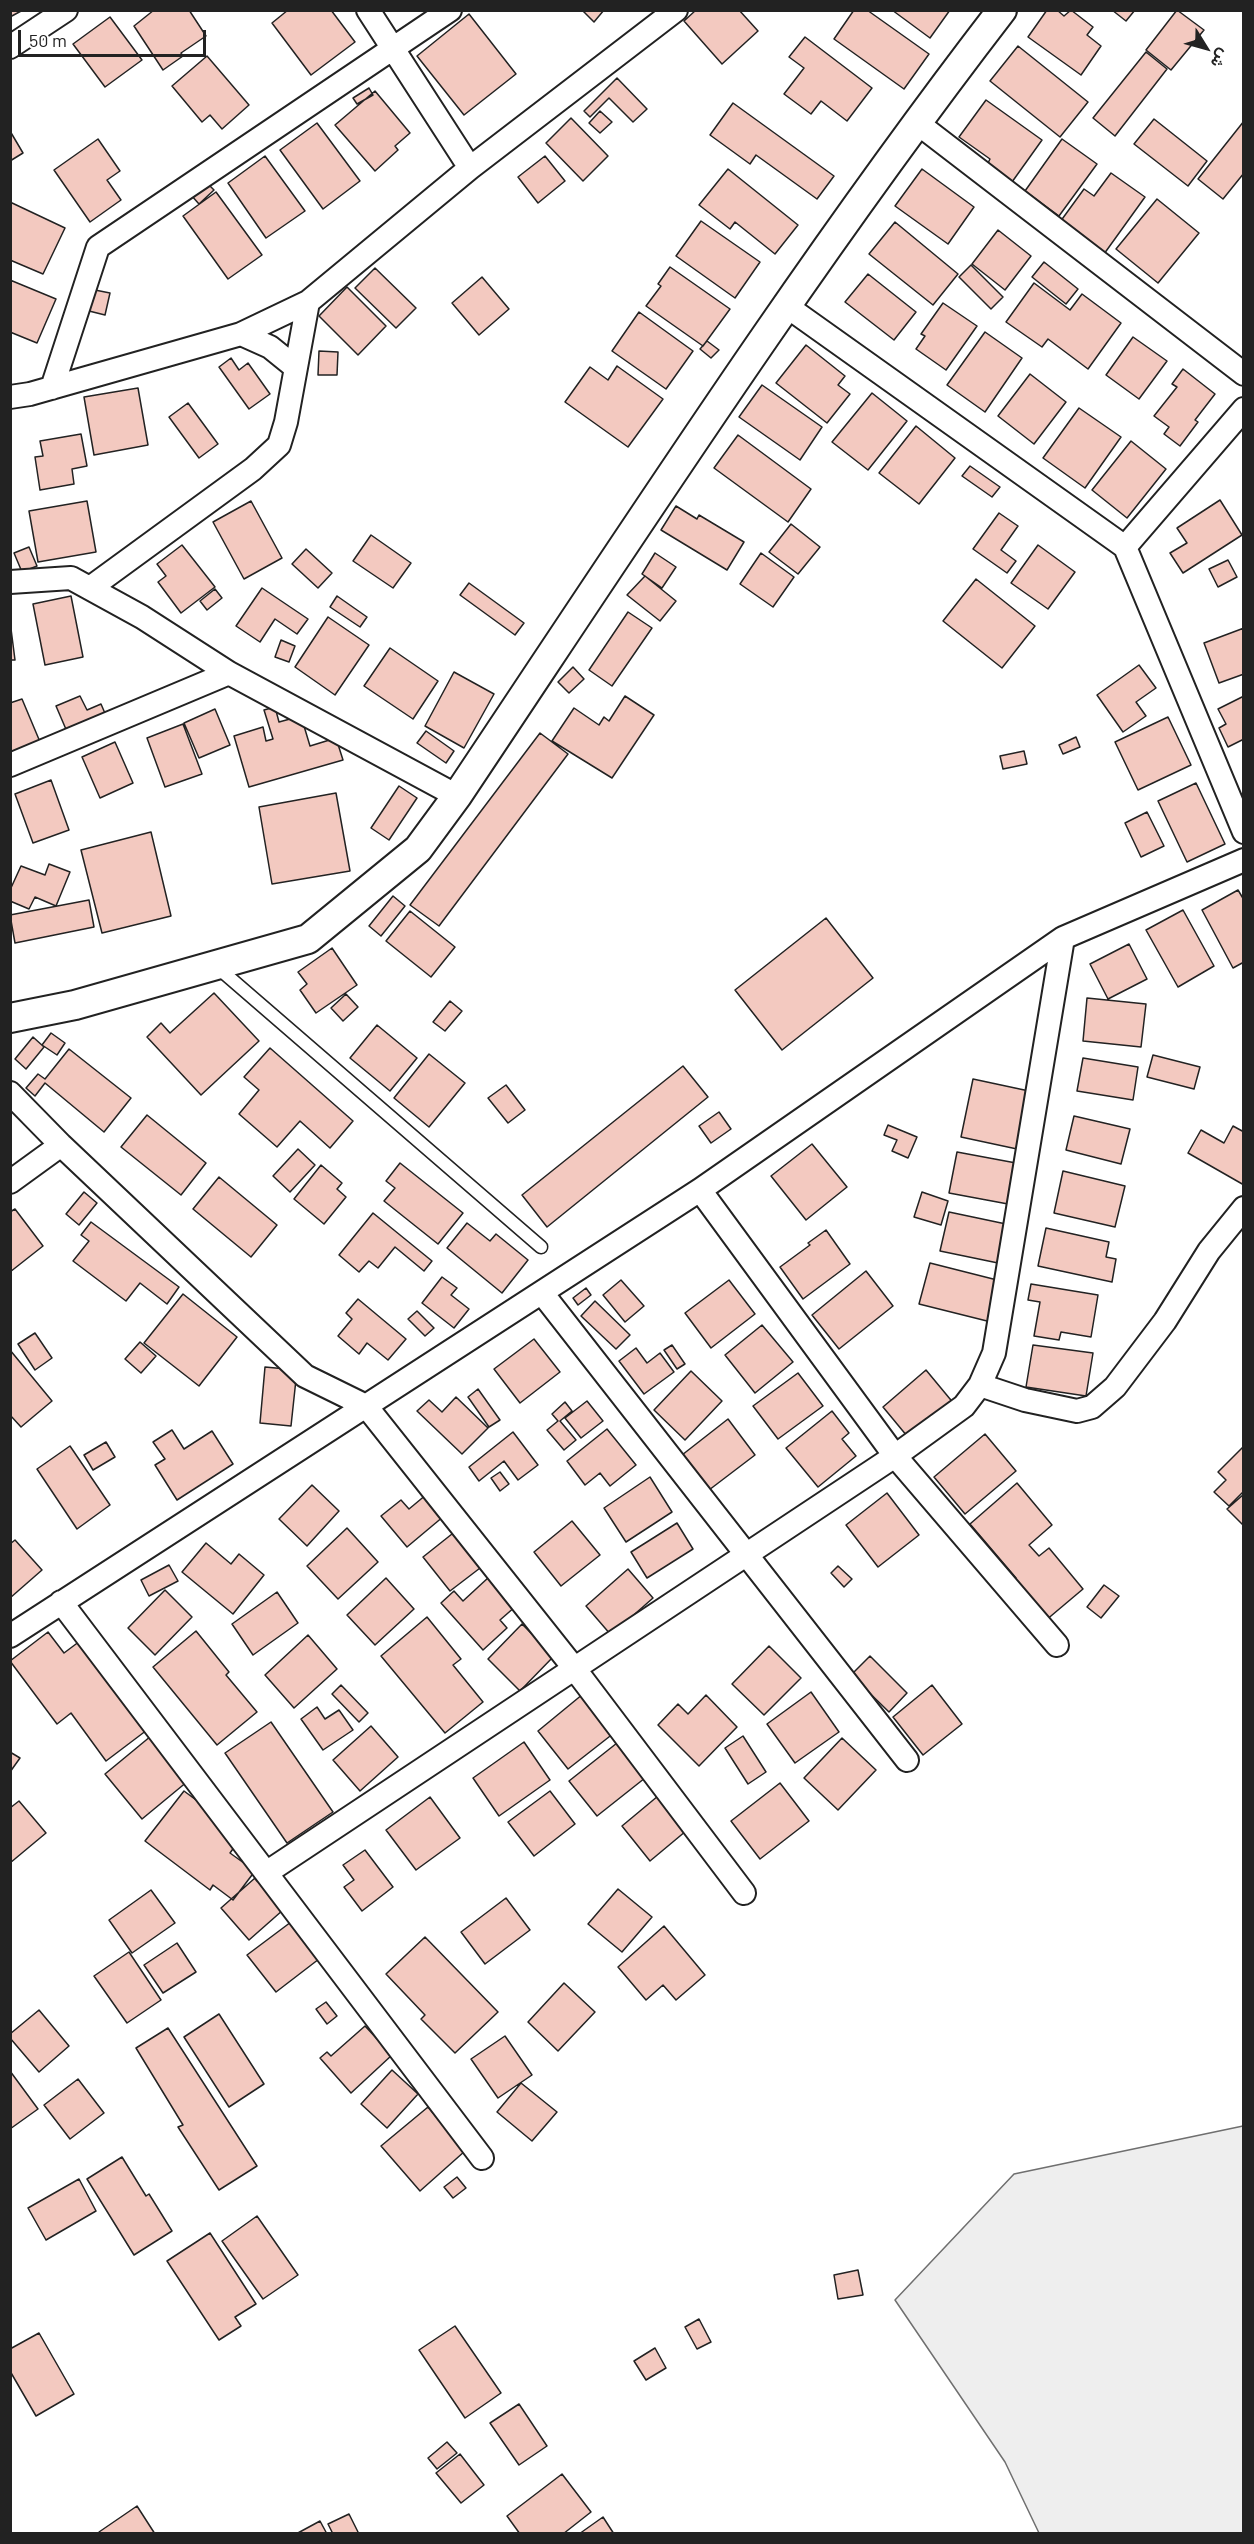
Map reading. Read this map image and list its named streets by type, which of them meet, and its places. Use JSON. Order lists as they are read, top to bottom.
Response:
{
  "scale_bar": "50 m",
  "north": "bottom right"
}
